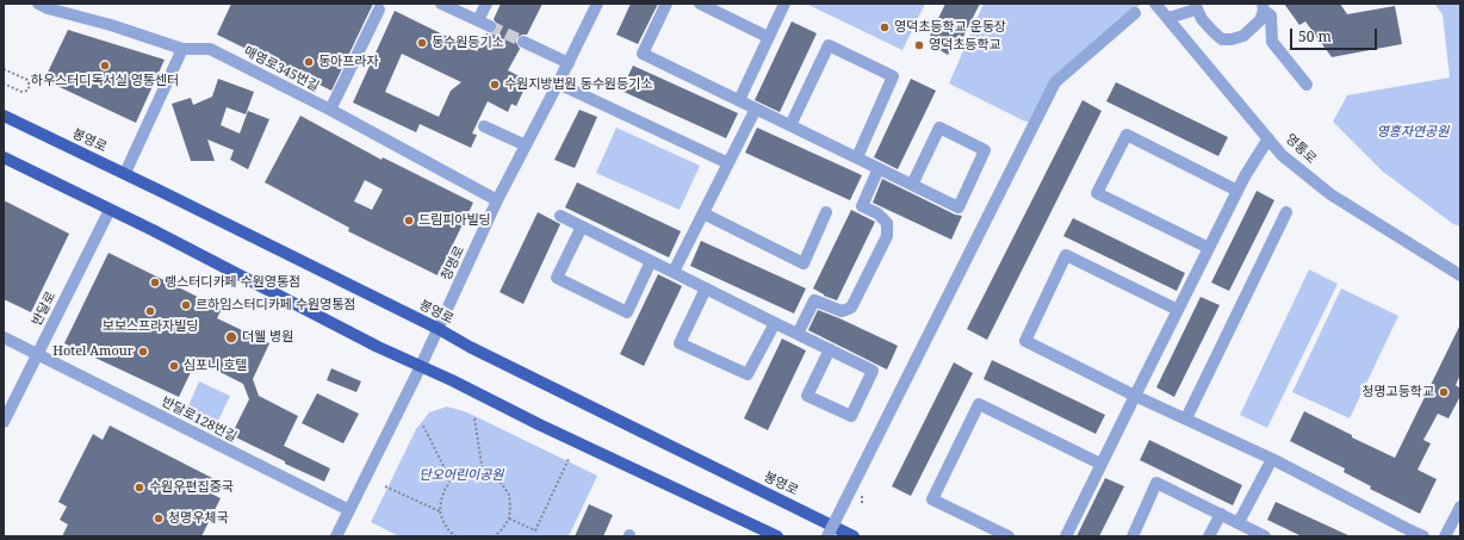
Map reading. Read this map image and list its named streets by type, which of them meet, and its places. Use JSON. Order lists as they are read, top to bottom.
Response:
{
  "streets": {
    "main road": ["봉영로"],
    "street": [
      "매영로345번길",
      "영통로",
      "청명로",
      "반달로",
      "반달로128번길"
    ]
  },
  "crossings": [
    ["매영로345번길", "청명로"],
    ["봉영로", "청명로"],
    ["청명로", "반달로128번길"],
    ["반달로", "반달로128번길"]
  ],
  "parks": ["영흥자연공원", "단오어린이공원"],
  "places": [
    "영덕초등학교 운동장",
    "동수원등기소",
    "영덕초등학교",
    "동아프라자",
    "하우스터디독서실 영통센터",
    "수원지방법원 동수원등기소",
    "드림피아빌딩",
    "랭스터디카페 수원영통점",
    "르하임스터디카페 수원영통점",
    "보보스프라자빌딩",
    "더웰 병원",
    "Hotel Amour",
    "심포니 호텔",
    "청명고등학교",
    "수원우편집중국",
    "청명우체국"
  ],
  "scale_bar": "50 m"
}
